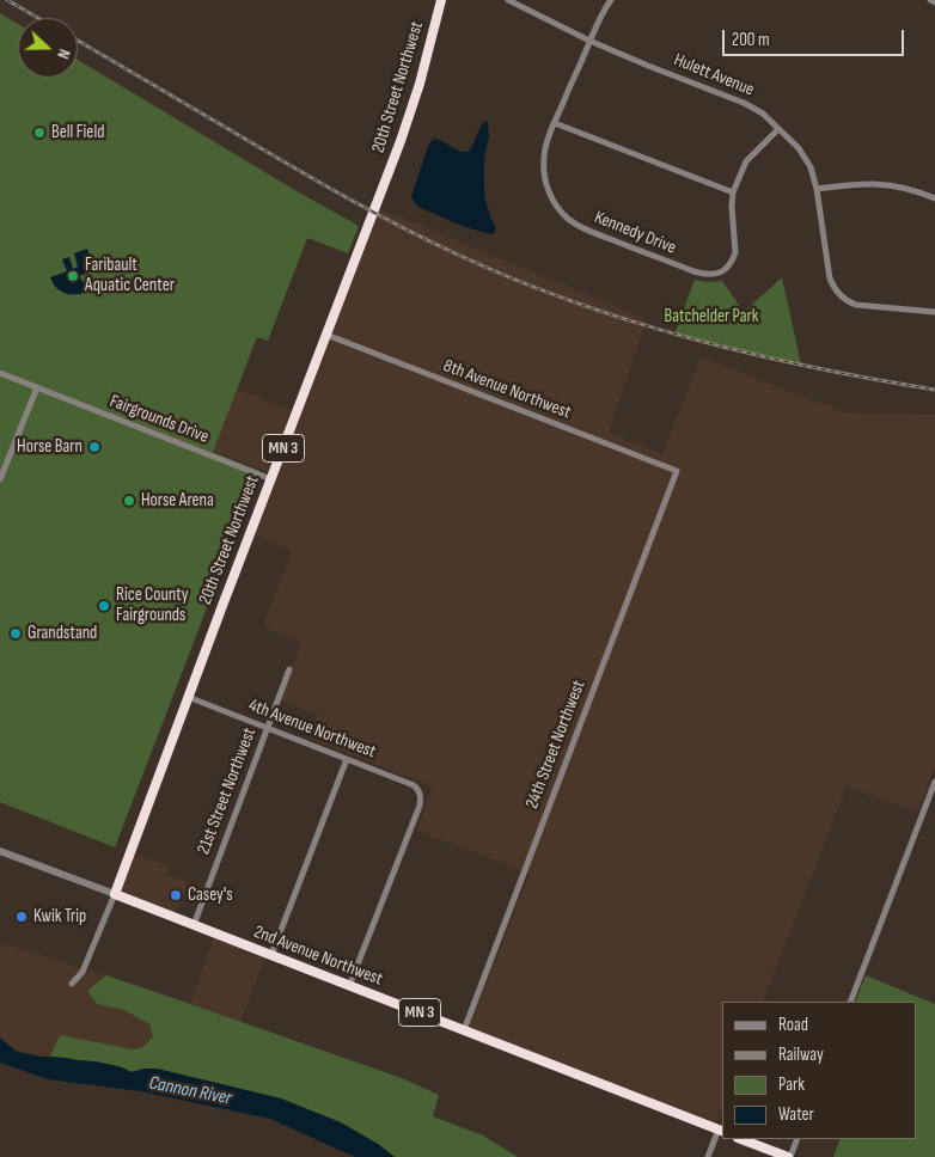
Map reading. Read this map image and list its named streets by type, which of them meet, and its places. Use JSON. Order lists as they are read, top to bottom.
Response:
{
  "streets": {
    "highway": ["20th Street Northwest", "MN 3", "2nd Avenue Northwest"],
    "street": [
      "Hulett Avenue",
      "Kennedy Drive",
      "8th Avenue Northwest",
      "Fairgrounds Drive",
      "4th Avenue Northwest",
      "24th Street Northwest",
      "21st Street Northwest"
    ]
  },
  "crossings": [
    ["Hulett Avenue", "Kennedy Drive"],
    ["20th Street Northwest", "8th Avenue Northwest"],
    ["20th Street Northwest", "Fairgrounds Drive"],
    ["20th Street Northwest", "4th Avenue Northwest"],
    ["20th Street Northwest", "2nd Avenue Northwest"],
    ["8th Avenue Northwest", "24th Street Northwest"],
    ["4th Avenue Northwest", "21st Street Northwest"],
    ["4th Avenue Northwest", "2nd Avenue Northwest"],
    ["24th Street Northwest", "2nd Avenue Northwest"],
    ["21st Street Northwest", "2nd Avenue Northwest"]
  ],
  "water": ["Cannon River"],
  "parks": ["Batchelder Park"],
  "places": [
    "Bell Field",
    "Faribault Aquatic Center",
    "Horse Barn",
    "Horse Arena",
    "Rice County Fairgrounds",
    "Grandstand",
    "Casey's",
    "Kwik Trip"
  ],
  "legend": [
    "Road",
    "Railway",
    "Park",
    "Water"
  ],
  "scale_bar": "200 m",
  "north": "right"
}
